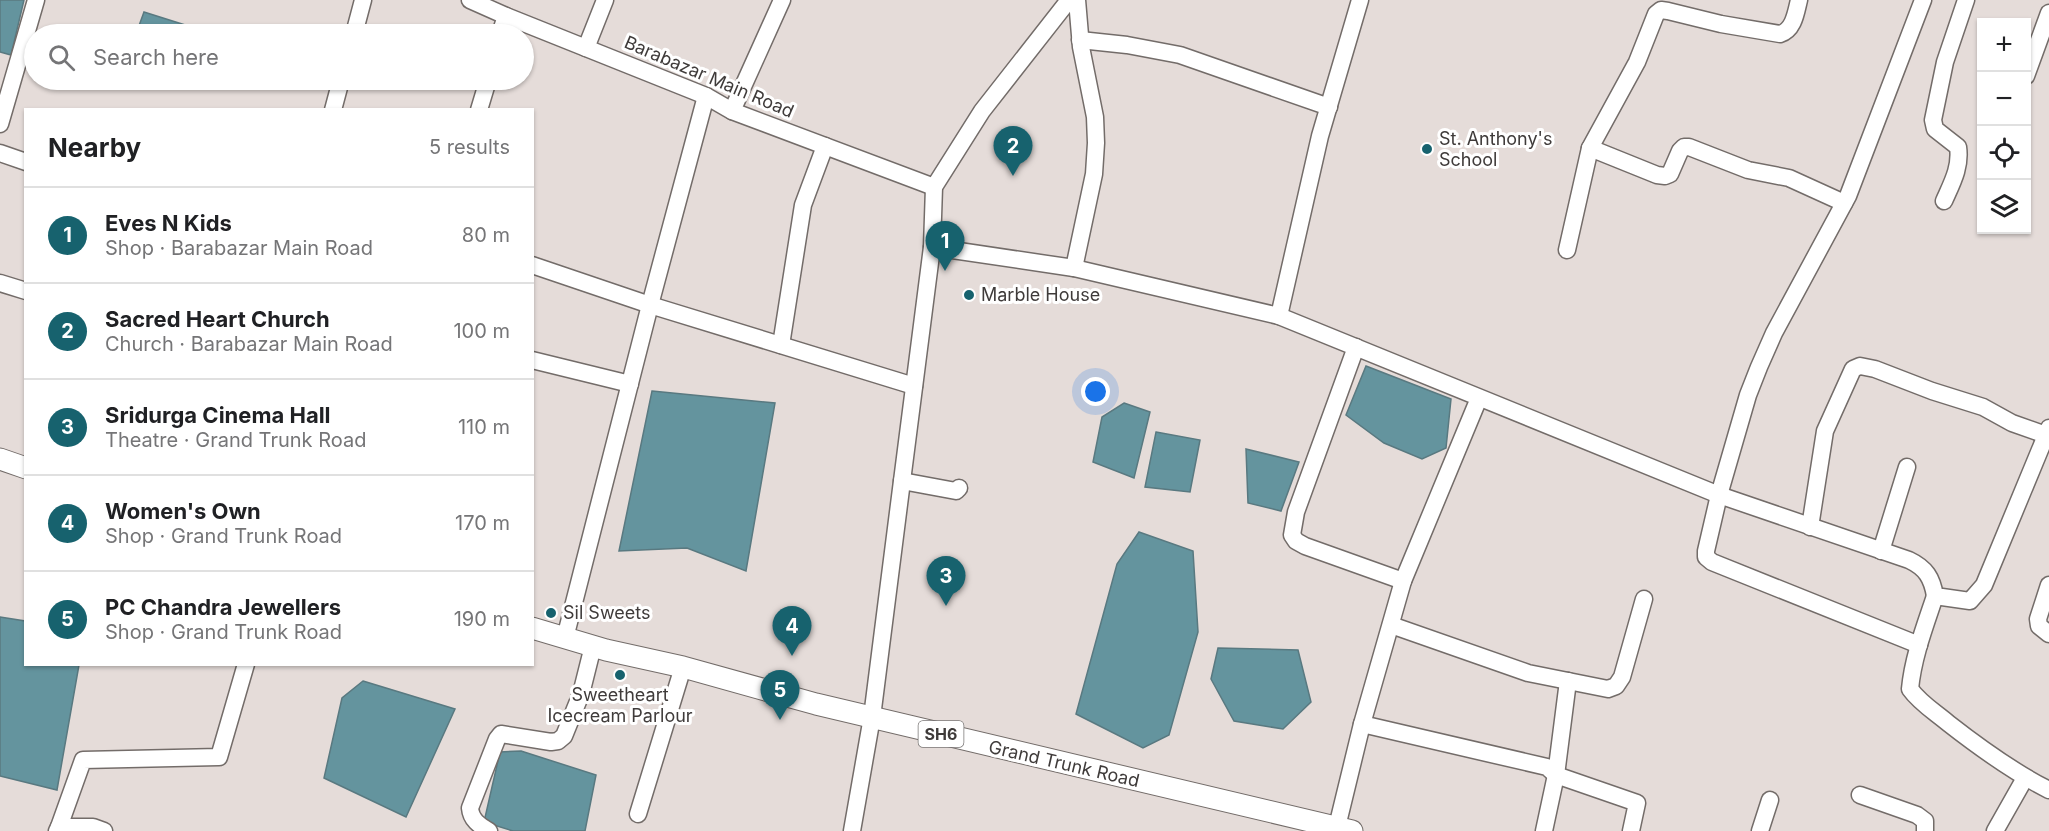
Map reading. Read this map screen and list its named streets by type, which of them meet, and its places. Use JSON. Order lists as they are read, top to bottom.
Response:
{
  "streets": {
    "main road": ["SH6", "Grand Trunk Road"],
    "street": ["Barabazar Main Road"]
  },
  "places": [
    "St. Anthony's School",
    "Marble House",
    "Sil Sweets",
    "Sweetheart Icecream Parlour"
  ],
  "page": {
    "map_buttons": ["+", "−"],
    "search": "Search here",
    "heading": ["Nearby", "5 results"],
    "pins": [
      "2",
      "1",
      "3",
      "4",
      "5"
    ],
    "list": [
      {
        "mark": "1",
        "name": "Eves N Kids",
        "note": "Shop · Barabazar Main Road",
        "value": "80 m"
      },
      {
        "mark": "2",
        "name": "Sacred Heart Church",
        "note": "Church · Barabazar Main Road",
        "value": "100 m"
      },
      {
        "mark": "3",
        "name": "Sridurga Cinema Hall",
        "note": "Theatre · Grand Trunk Road",
        "value": "110 m"
      },
      {
        "mark": "4",
        "name": "Women's Own",
        "note": "Shop · Grand Trunk Road",
        "value": "170 m"
      },
      {
        "mark": "5",
        "name": "PC Chandra Jewellers",
        "note": "Shop · Grand Trunk Road",
        "value": "190 m"
      }
    ]
  }
}
